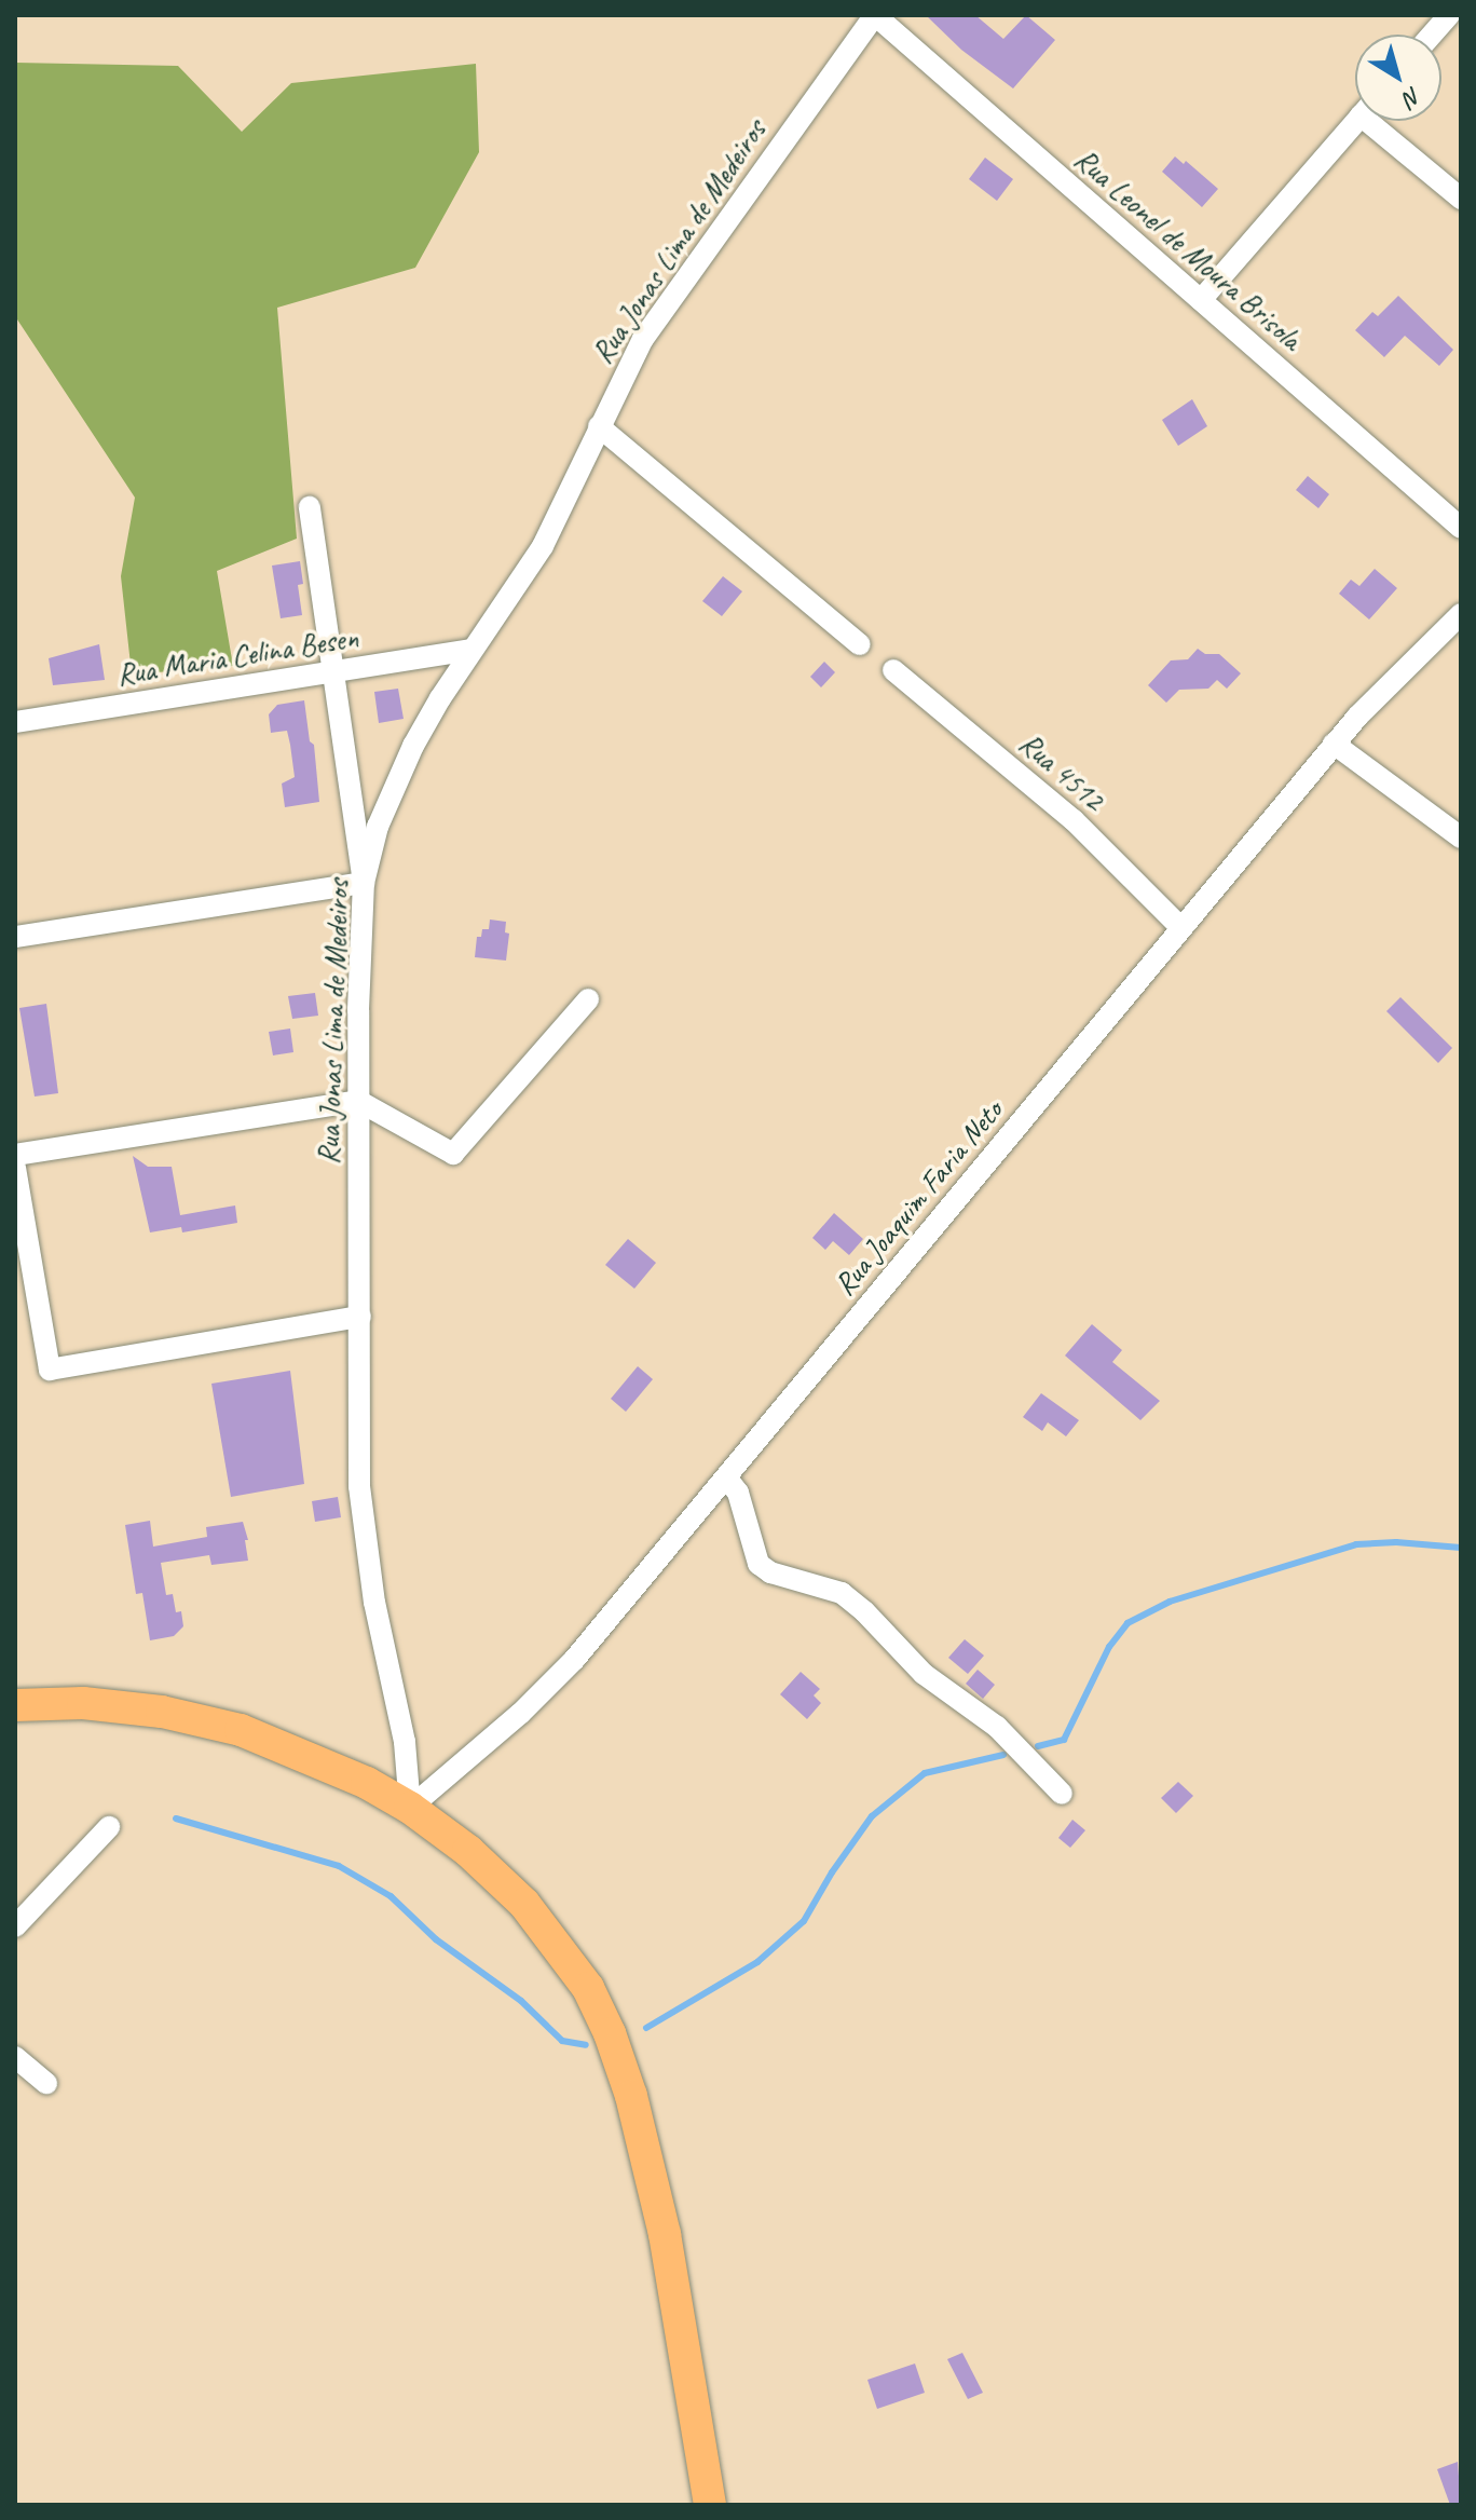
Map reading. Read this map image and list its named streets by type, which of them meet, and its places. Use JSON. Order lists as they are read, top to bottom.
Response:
{
  "streets": {
    "street": [
      "Rua Jonas Lima de Medeiros",
      "Rua Leonel de Moura Brisola",
      "Rua Maria Celina Besen",
      "Rua 4512",
      "Rua Joaquim Faria Neto"
    ]
  },
  "crossings": [
    ["Rua Jonas Lima de Medeiros", "Rua Leonel de Moura Brisola"],
    ["Rua Jonas Lima de Medeiros", "Rua Maria Celina Besen"],
    ["Rua Jonas Lima de Medeiros", "Rua Joaquim Faria Neto"],
    ["Rua 4512", "Rua Joaquim Faria Neto"]
  ],
  "north": "bottom right"
}
